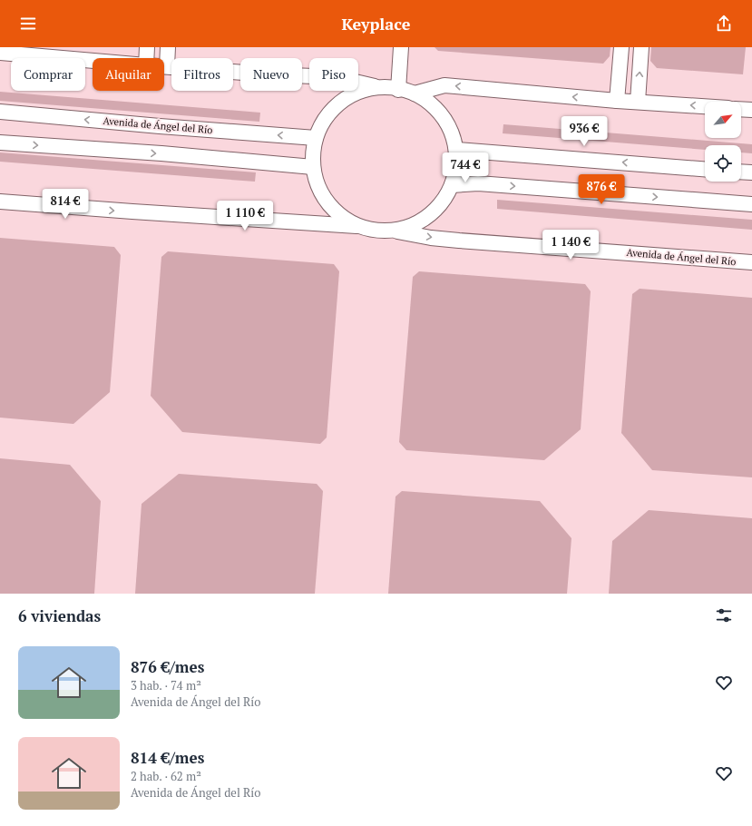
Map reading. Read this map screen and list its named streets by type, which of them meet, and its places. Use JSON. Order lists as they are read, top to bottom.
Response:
{
  "streets": {
    "street": ["Avenida de Ángel del Río"]
  },
  "north": "top right",
  "page": {
    "header": "Keyplace",
    "chip": [
      "Comprar",
      "Alquilar",
      "Filtros",
      "Nuevo",
      "Piso"
    ],
    "price": [
      "936 €",
      "744 €",
      "876 €",
      "814 €",
      "1 110 €",
      "1 140 €"
    ],
    "heading": "6 viviendas",
    "list": [
      {
        "name": "876 €/mes",
        "note": "3 hab. · 74 m² · Avenida de Ángel del Río"
      },
      {
        "name": "814 €/mes",
        "note": "2 hab. · 62 m² · Avenida de Ángel del Río"
      }
    ]
  }
}
